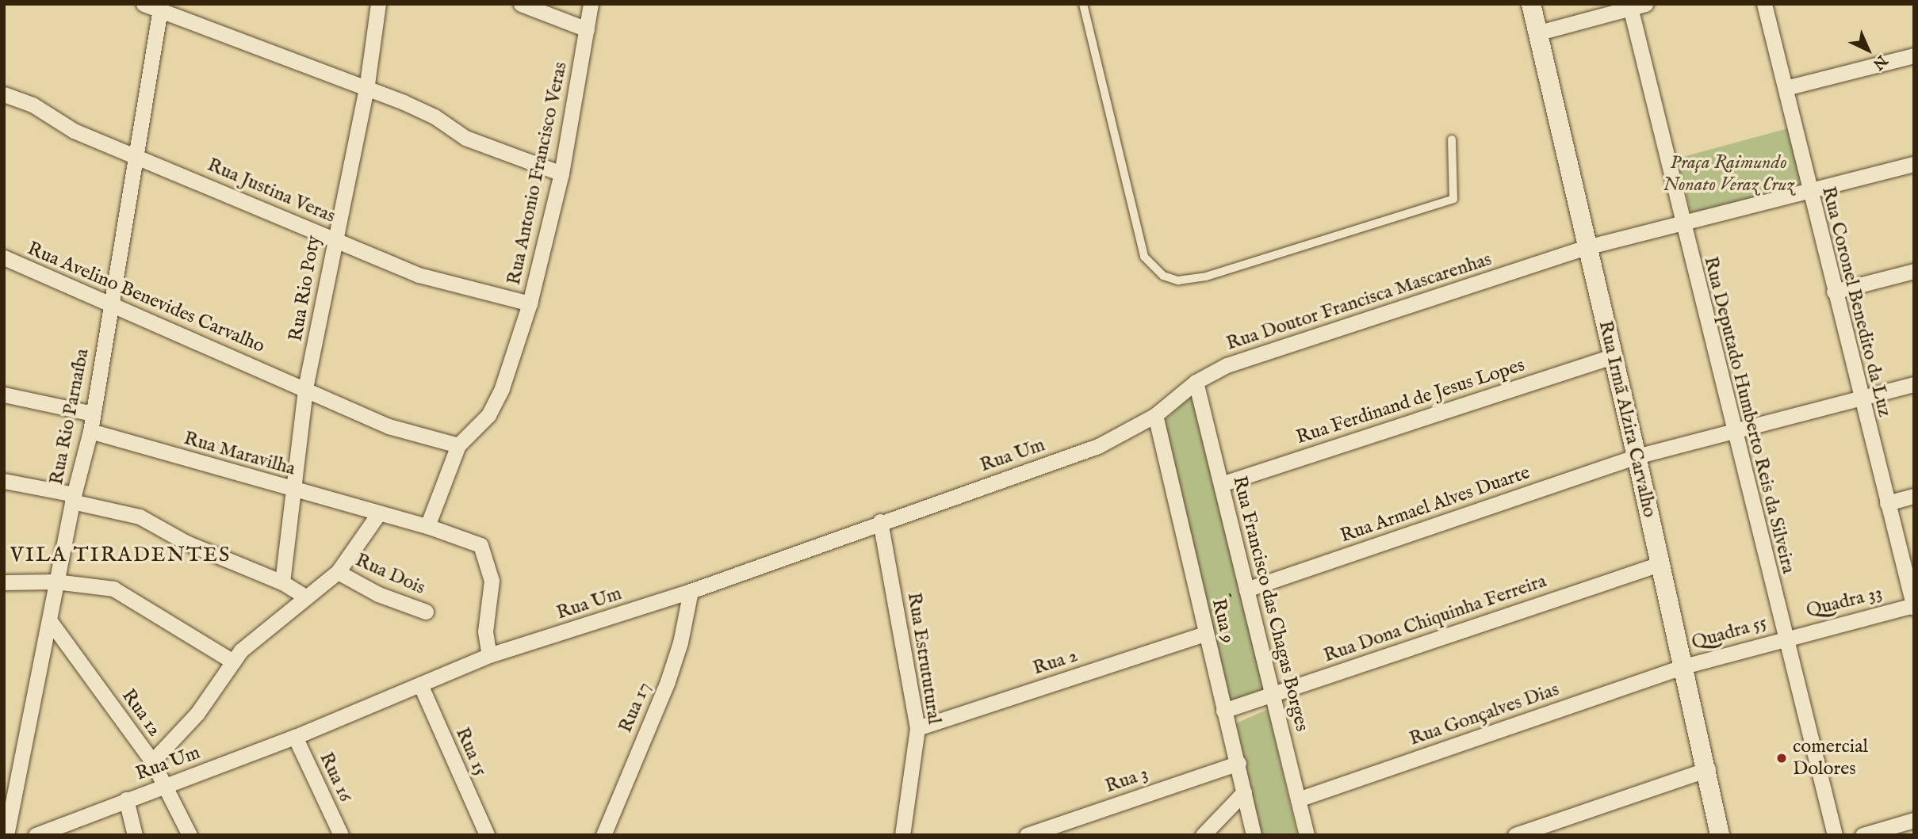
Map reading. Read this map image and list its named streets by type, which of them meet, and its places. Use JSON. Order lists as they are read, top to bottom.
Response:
{
  "streets": {
    "street": [
      "Rua Antonio Francisco Veras",
      "Rua Justina Veras",
      "Rua Rio Poty",
      "Rua Avelino Benevides Carvalho",
      "Rua Doutor Francisca Mascarenhas",
      "Rua Coronel Benedito da Luz",
      "Rua Ferdinand de Jesus Lopes",
      "Rua Deputado Humberto Reis da Silveira",
      "Rua Rio Parnaíba",
      "Rua Irmã Alzira Carvalho",
      "Rua Maravilha",
      "Rua Um",
      "Rua Armael Alves Duarte",
      "Rua Dois",
      "Quadra 33",
      "Rua Francisco das Chagas Borges",
      "Rua Dona Chiquinha Ferreira",
      "Rua 9",
      "Quadra 55",
      "Rua Estrututural",
      "Rua 2",
      "Rua 17",
      "Rua 12",
      "Rua Gonçalves Dias",
      "Rua 15",
      "Rua 16",
      "Rua 3"
    ]
  },
  "crossings": [
    ["Rua Antonio Francisco Veras", "Rua Justina Veras"],
    ["Rua Antonio Francisco Veras", "Rua Avelino Benevides Carvalho"],
    ["Rua Antonio Francisco Veras", "Rua Maravilha"],
    ["Rua Justina Veras", "Rua Rio Poty"],
    ["Rua Justina Veras", "Rua Rio Parnaíba"],
    ["Rua Rio Poty", "Rua Avelino Benevides Carvalho"],
    ["Rua Rio Poty", "Rua Maravilha"],
    ["Rua Avelino Benevides Carvalho", "Rua Rio Parnaíba"],
    ["Rua Doutor Francisca Mascarenhas", "Rua Coronel Benedito da Luz"],
    ["Rua Doutor Francisca Mascarenhas", "Rua Deputado Humberto Reis da Silveira"],
    ["Rua Doutor Francisca Mascarenhas", "Rua Irmã Alzira Carvalho"],
    ["Rua Doutor Francisca Mascarenhas", "Rua Um"],
    ["Rua Doutor Francisca Mascarenhas", "Rua Francisco das Chagas Borges"],
    ["Rua Doutor Francisca Mascarenhas", "Rua 9"],
    ["Rua Coronel Benedito da Luz", "Rua Armael Alves Duarte"],
    ["Rua Coronel Benedito da Luz", "Quadra 33"],
    ["Rua Ferdinand de Jesus Lopes", "Rua Irmã Alzira Carvalho"],
    ["Rua Ferdinand de Jesus Lopes", "Rua Francisco das Chagas Borges"],
    ["Rua Deputado Humberto Reis da Silveira", "Rua Armael Alves Duarte"],
    ["Rua Deputado Humberto Reis da Silveira", "Quadra 33"],
    ["Rua Deputado Humberto Reis da Silveira", "Quadra 55"],
    ["Rua Rio Parnaíba", "Rua Maravilha"],
    ["Rua Rio Parnaíba", "Rua 12"],
    ["Rua Irmã Alzira Carvalho", "Rua Armael Alves Duarte"],
    ["Rua Irmã Alzira Carvalho", "Rua Dona Chiquinha Ferreira"],
    ["Rua Irmã Alzira Carvalho", "Quadra 55"],
    ["Rua Irmã Alzira Carvalho", "Rua Gonçalves Dias"],
    ["Rua Um", "Rua 9"],
    ["Rua Um", "Rua Estrututural"],
    ["Rua Um", "Rua 17"],
    ["Rua Um", "Rua 12"],
    ["Rua Um", "Rua 15"],
    ["Rua Um", "Rua 16"],
    ["Rua Armael Alves Duarte", "Rua Francisco das Chagas Borges"],
    ["Quadra 33", "Quadra 55"],
    ["Rua Francisco das Chagas Borges", "Rua Dona Chiquinha Ferreira"],
    ["Rua Francisco das Chagas Borges", "Rua Gonçalves Dias"],
    ["Rua Dona Chiquinha Ferreira", "Rua 9"],
    ["Rua 9", "Rua 2"],
    ["Rua 9", "Rua 3"],
    ["Quadra 55", "Rua Gonçalves Dias"],
    ["Rua Estrututural", "Rua 2"]
  ],
  "districts": ["VILA TIRADENTES"],
  "parks": ["Praça Raimundo Nonato Veraz Cruz"],
  "places": ["comercial Dolores"],
  "north": "bottom right"
}
